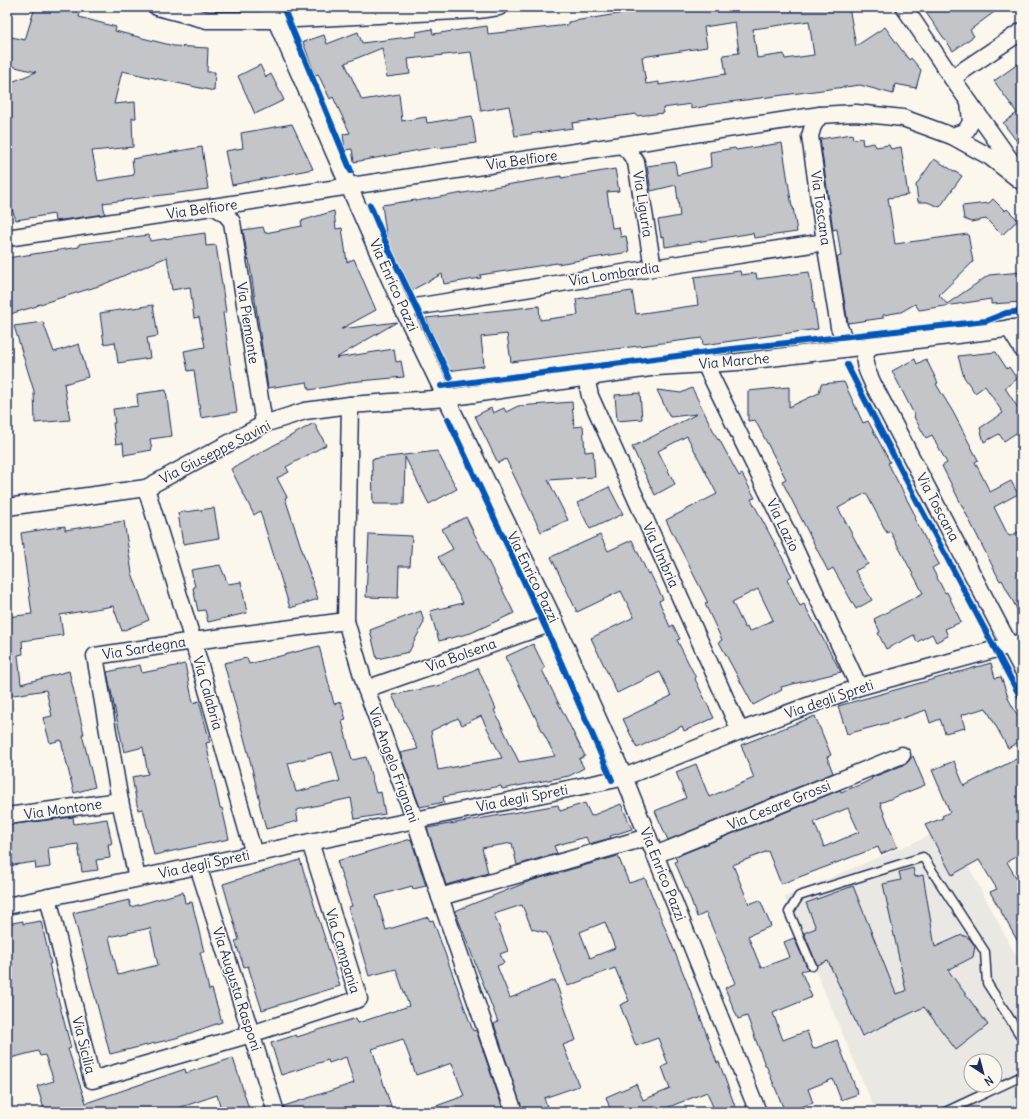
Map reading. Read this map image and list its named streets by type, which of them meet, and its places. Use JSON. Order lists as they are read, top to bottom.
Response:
{
  "streets": {
    "street": [
      "Via Belfiore",
      "Via Liguria",
      "Via Toscana",
      "Via Lombardia",
      "Via Enrico Pazzi",
      "Via Piemonte",
      "Via Marche",
      "Via Giuseppe Savini",
      "Via Lazio",
      "Via Umbria",
      "Via Sardegna",
      "Via Bolsena",
      "Via Calabria",
      "Via degli Spreti",
      "Via Angelo Frignani",
      "Via Cesare Grossi",
      "Via Montone",
      "Via Campania",
      "Via Augusta Rasponi",
      "Via Sicilia"
    ]
  },
  "crossings": [
    ["Via Belfiore", "Via Liguria"],
    ["Via Belfiore", "Via Toscana"],
    ["Via Belfiore", "Via Enrico Pazzi"],
    ["Via Liguria", "Via Lombardia"],
    ["Via Toscana", "Via Lombardia"],
    ["Via Toscana", "Via Marche"],
    ["Via Toscana", "Via degli Spreti"],
    ["Via Lombardia", "Via Enrico Pazzi"],
    ["Via Enrico Pazzi", "Via Marche"],
    ["Via Enrico Pazzi", "Via Giuseppe Savini"],
    ["Via Enrico Pazzi", "Via Bolsena"],
    ["Via Enrico Pazzi", "Via degli Spreti"],
    ["Via Enrico Pazzi", "Via Cesare Grossi"],
    ["Via Piemonte", "Via Giuseppe Savini"],
    ["Via Marche", "Via Giuseppe Savini"],
    ["Via Marche", "Via Lazio"],
    ["Via Marche", "Via Umbria"],
    ["Via Giuseppe Savini", "Via Calabria"],
    ["Via Giuseppe Savini", "Via Angelo Frignani"],
    ["Via Lazio", "Via degli Spreti"],
    ["Via Umbria", "Via degli Spreti"],
    ["Via Sardegna", "Via Calabria"],
    ["Via Sardegna", "Via degli Spreti"],
    ["Via Sardegna", "Via Angelo Frignani"],
    ["Via Sardegna", "Via Montone"],
    ["Via Bolsena", "Via Angelo Frignani"],
    ["Via Calabria", "Via degli Spreti"],
    ["Via degli Spreti", "Via Angelo Frignani"],
    ["Via degli Spreti", "Via Campania"],
    ["Via degli Spreti", "Via Augusta Rasponi"],
    ["Via degli Spreti", "Via Sicilia"],
    ["Via Campania", "Via Augusta Rasponi"],
    ["Via Campania", "Via Sicilia"],
    ["Via Augusta Rasponi", "Via Sicilia"]
  ],
  "north": "bottom right"
}
